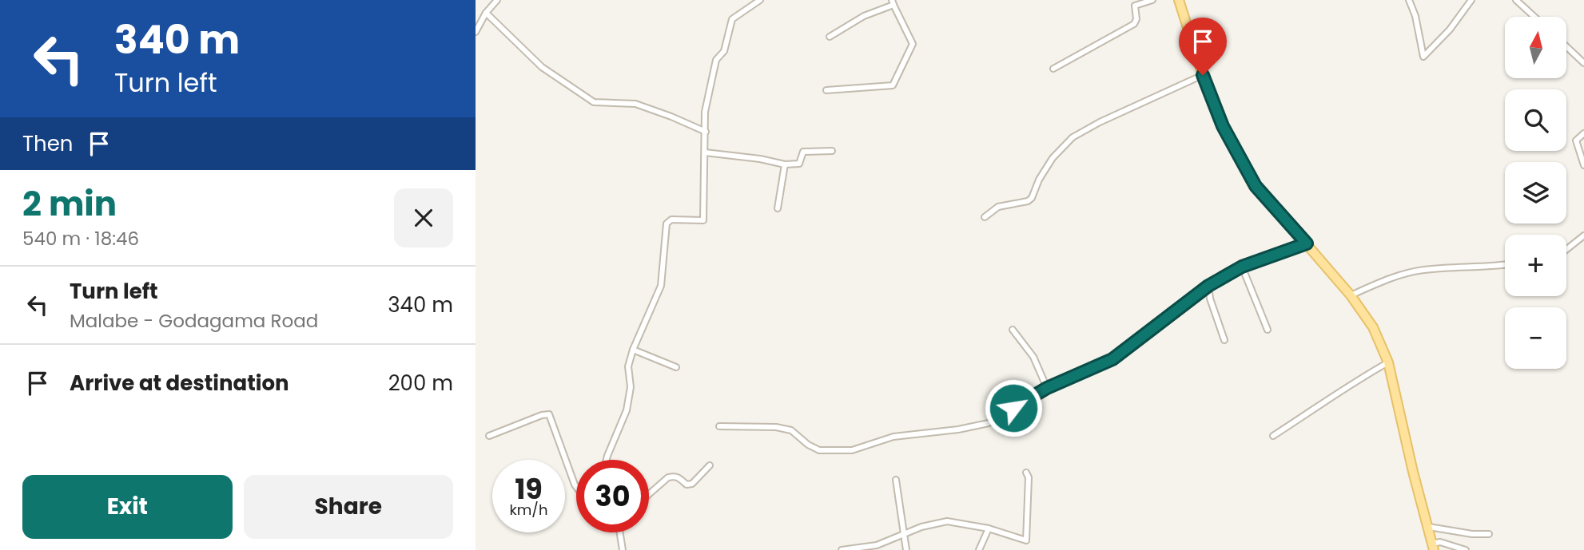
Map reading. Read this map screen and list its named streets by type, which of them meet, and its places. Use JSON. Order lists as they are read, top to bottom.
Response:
{
  "north": "top",
  "page": {
    "turn": ["340 m", "Turn left"],
    "map_buttons": ["+", "−"],
    "then": "Then",
    "heading": ["2 min", "540 m · 18:46"],
    "list": [
      {
        "name": "Turn left",
        "note": "Malabe - Godagama Road",
        "value": "340 m"
      },
      {
        "name": "Arrive at destination",
        "value": "200 m"
      }
    ],
    "speed": "19 km/h",
    "limit": "30",
    "buttons": ["Exit", "Share"]
  }
}
